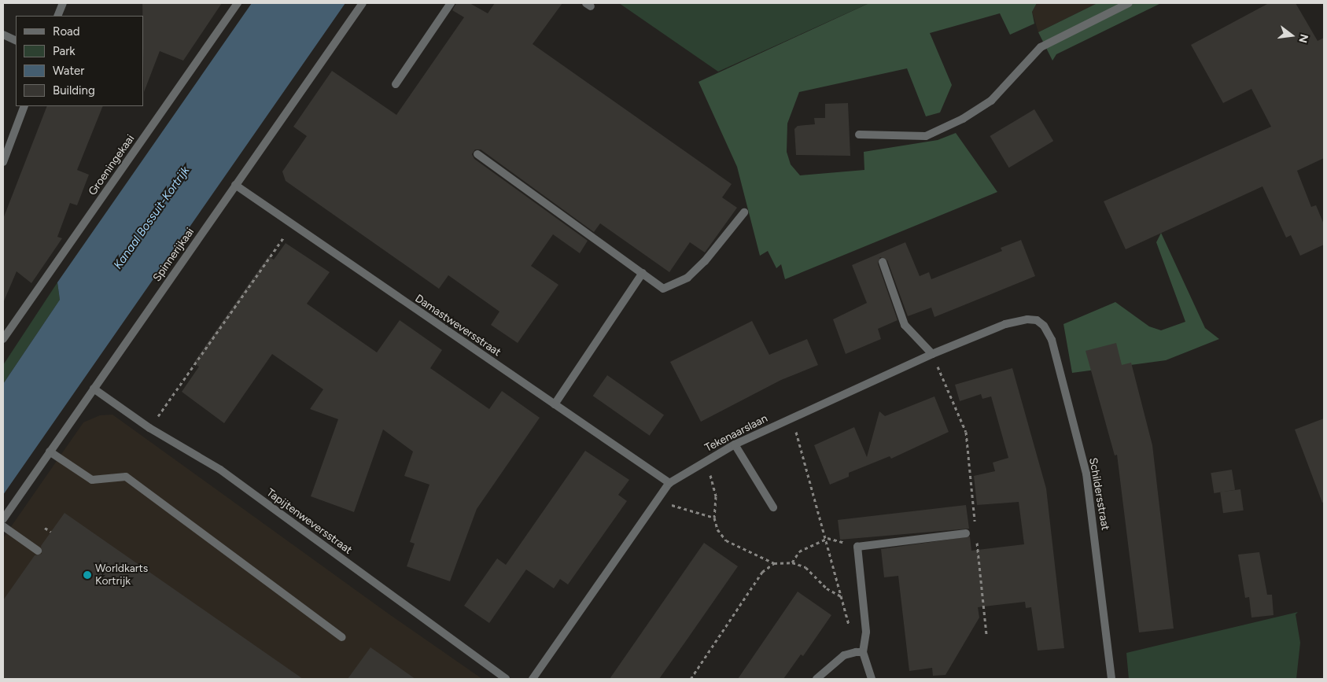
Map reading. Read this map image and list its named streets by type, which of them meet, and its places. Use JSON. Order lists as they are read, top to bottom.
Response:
{
  "streets": {
    "street": [
      "Groeningekaai",
      "Spinnerijkaai",
      "Damastweversstraat",
      "Tekenaarslaan",
      "Schildersstraat",
      "Tapijtenweversstraat"
    ]
  },
  "crossings": [
    ["Spinnerijkaai", "Damastweversstraat"],
    ["Spinnerijkaai", "Tapijtenweversstraat"],
    ["Damastweversstraat", "Tekenaarslaan"],
    ["Tekenaarslaan", "Schildersstraat"]
  ],
  "water": ["Kanaal Bossuit-Kortrijk"],
  "places": ["Worldkarts Kortrijk"],
  "legend": [
    "Road",
    "Park",
    "Water",
    "Building"
  ],
  "north": "right"
}
